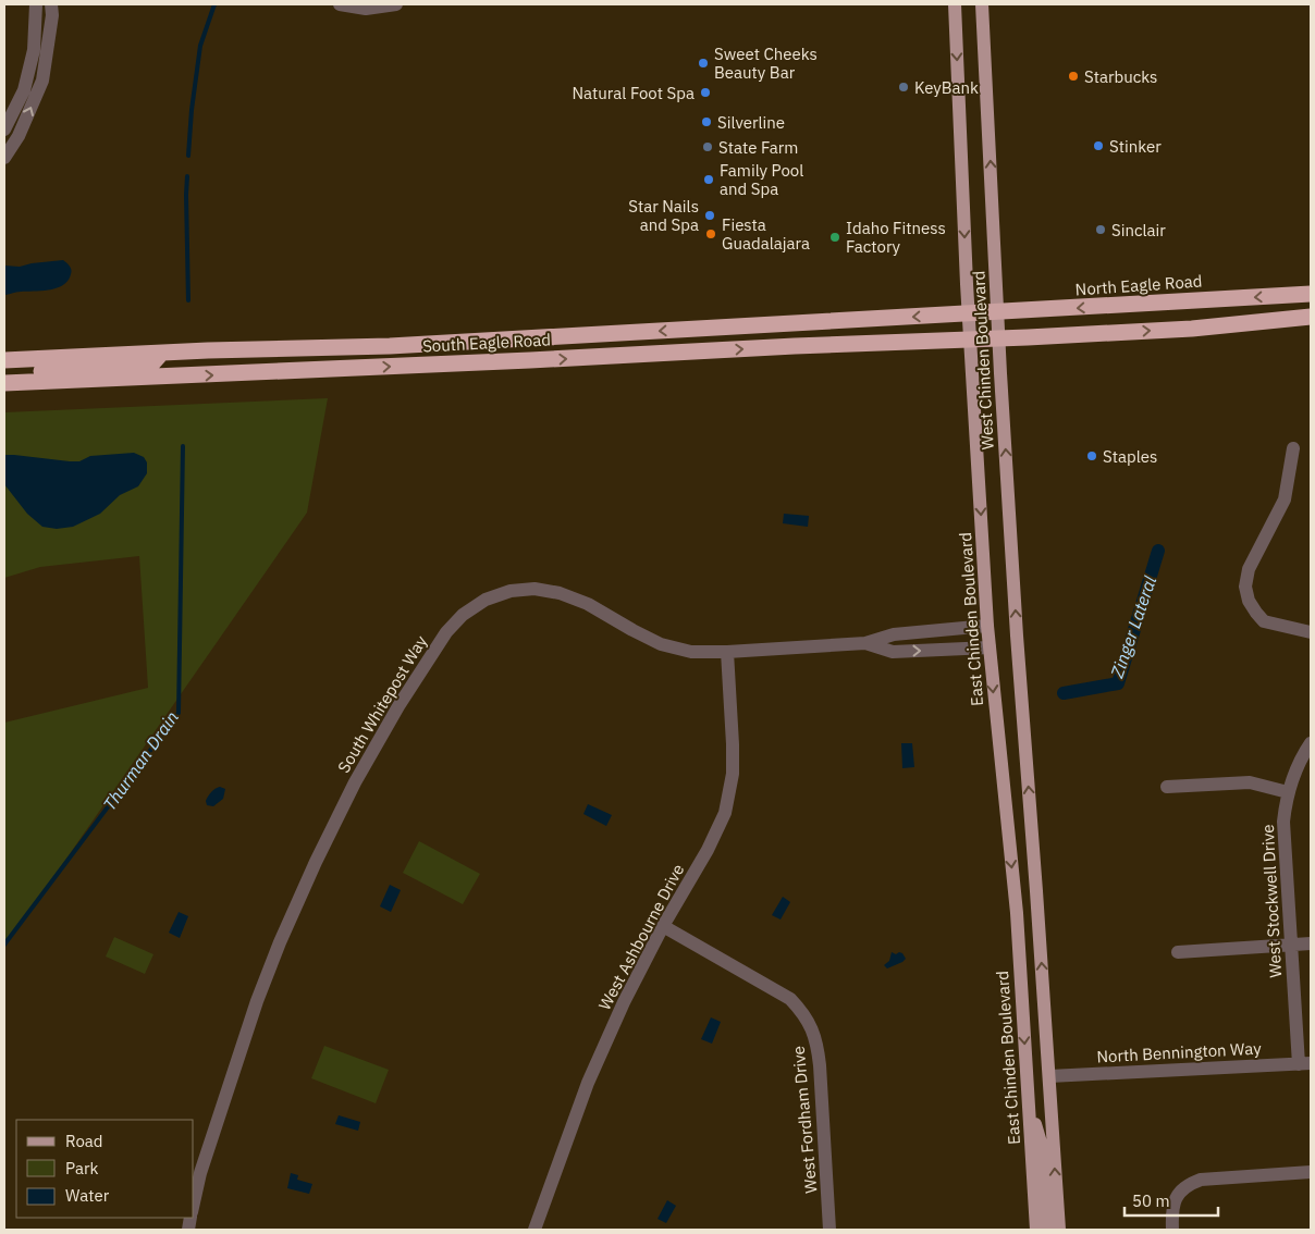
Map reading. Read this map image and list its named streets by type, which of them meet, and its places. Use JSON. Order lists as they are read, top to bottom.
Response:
{
  "streets": {
    "highway": ["North Eagle Road", "South Eagle Road"],
    "main road": ["West Chinden Boulevard", "East Chinden Boulevard"],
    "street": [
      "South Whitepost Way",
      "West Stockwell Drive",
      "West Ashbourne Drive",
      "North Bennington Way",
      "West Fordham Drive"
    ]
  },
  "crossings": [
    ["North Eagle Road", "South Eagle Road"],
    ["North Eagle Road", "West Chinden Boulevard"],
    ["North Eagle Road", "East Chinden Boulevard"],
    ["South Eagle Road", "East Chinden Boulevard"],
    ["West Chinden Boulevard", "North Bennington Way"],
    ["East Chinden Boulevard", "South Whitepost Way"],
    ["South Whitepost Way", "West Ashbourne Drive"],
    ["West Stockwell Drive", "North Bennington Way"],
    ["West Ashbourne Drive", "West Fordham Drive"]
  ],
  "one_way": ["West Chinden Boulevard", "East Chinden Boulevard"],
  "water": ["Zinger Lateral", "Thurman Drain"],
  "places": [
    "Sweet Cheeks Beauty Bar",
    "Starbucks",
    "KeyBank",
    "Natural Foot Spa",
    "Silverline",
    "Stinker",
    "State Farm",
    "Family Pool and Spa",
    "Star Nails and Spa",
    "Sinclair",
    "Fiesta Guadalajara",
    "Idaho Fitness Factory",
    "Staples"
  ],
  "legend": ["Road", "Park", "Water"],
  "scale_bar": "50 m"
}
